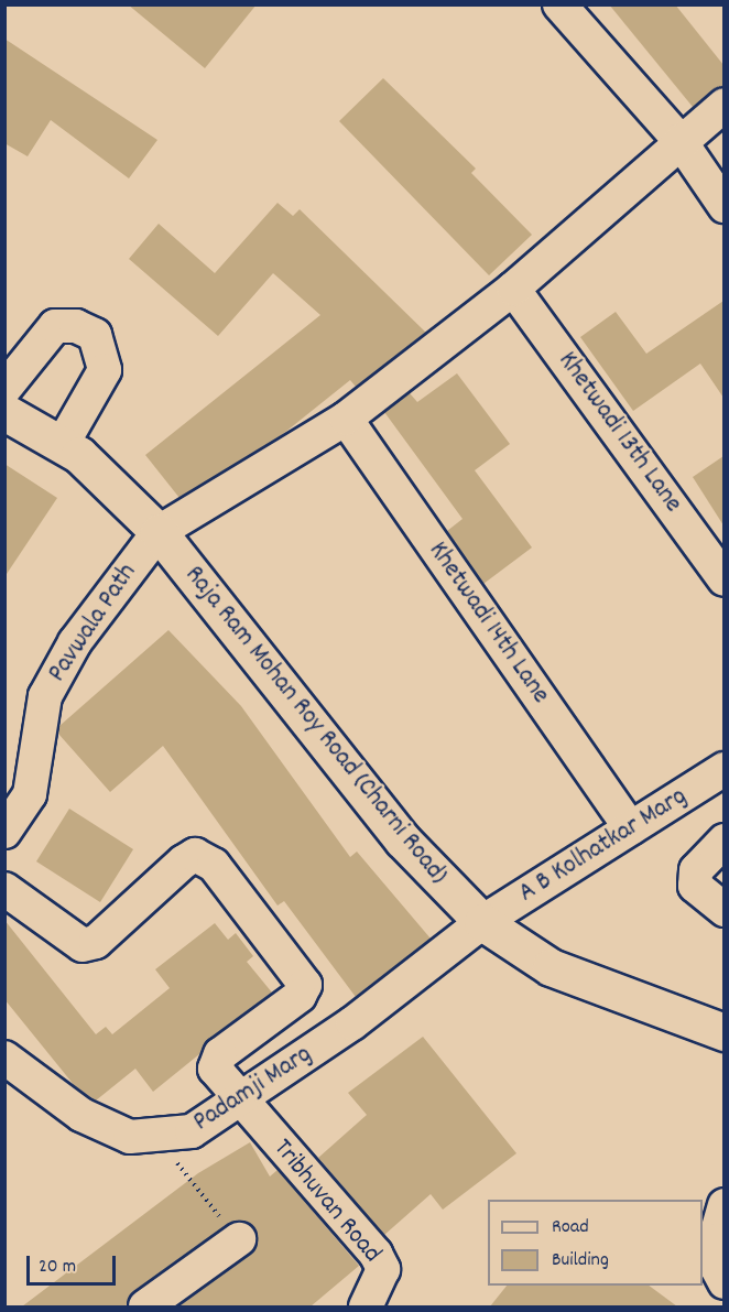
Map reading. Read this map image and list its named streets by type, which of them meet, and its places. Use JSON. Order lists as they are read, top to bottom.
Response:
{
  "streets": {
    "main road": ["Raja Ram Mohan Roy Road (Charni Road)"],
    "street": [
      "Khetwadi 13th Lane",
      "Pavwala Path",
      "Khetwadi 14th Lane",
      "A B Kolhatkar Marg",
      "Padamji Marg",
      "Tribhuvan Road"
    ]
  },
  "crossings": [
    ["Pavwala Path", "Raja Ram Mohan Roy Road (Charni Road)"],
    ["Khetwadi 14th Lane", "A B Kolhatkar Marg"],
    ["Raja Ram Mohan Roy Road (Charni Road)", "A B Kolhatkar Marg"],
    ["Raja Ram Mohan Roy Road (Charni Road)", "Padamji Marg"],
    ["A B Kolhatkar Marg", "Padamji Marg"],
    ["Padamji Marg", "Tribhuvan Road"]
  ],
  "legend": ["Road", "Building"],
  "scale_bar": "20 m"
}
